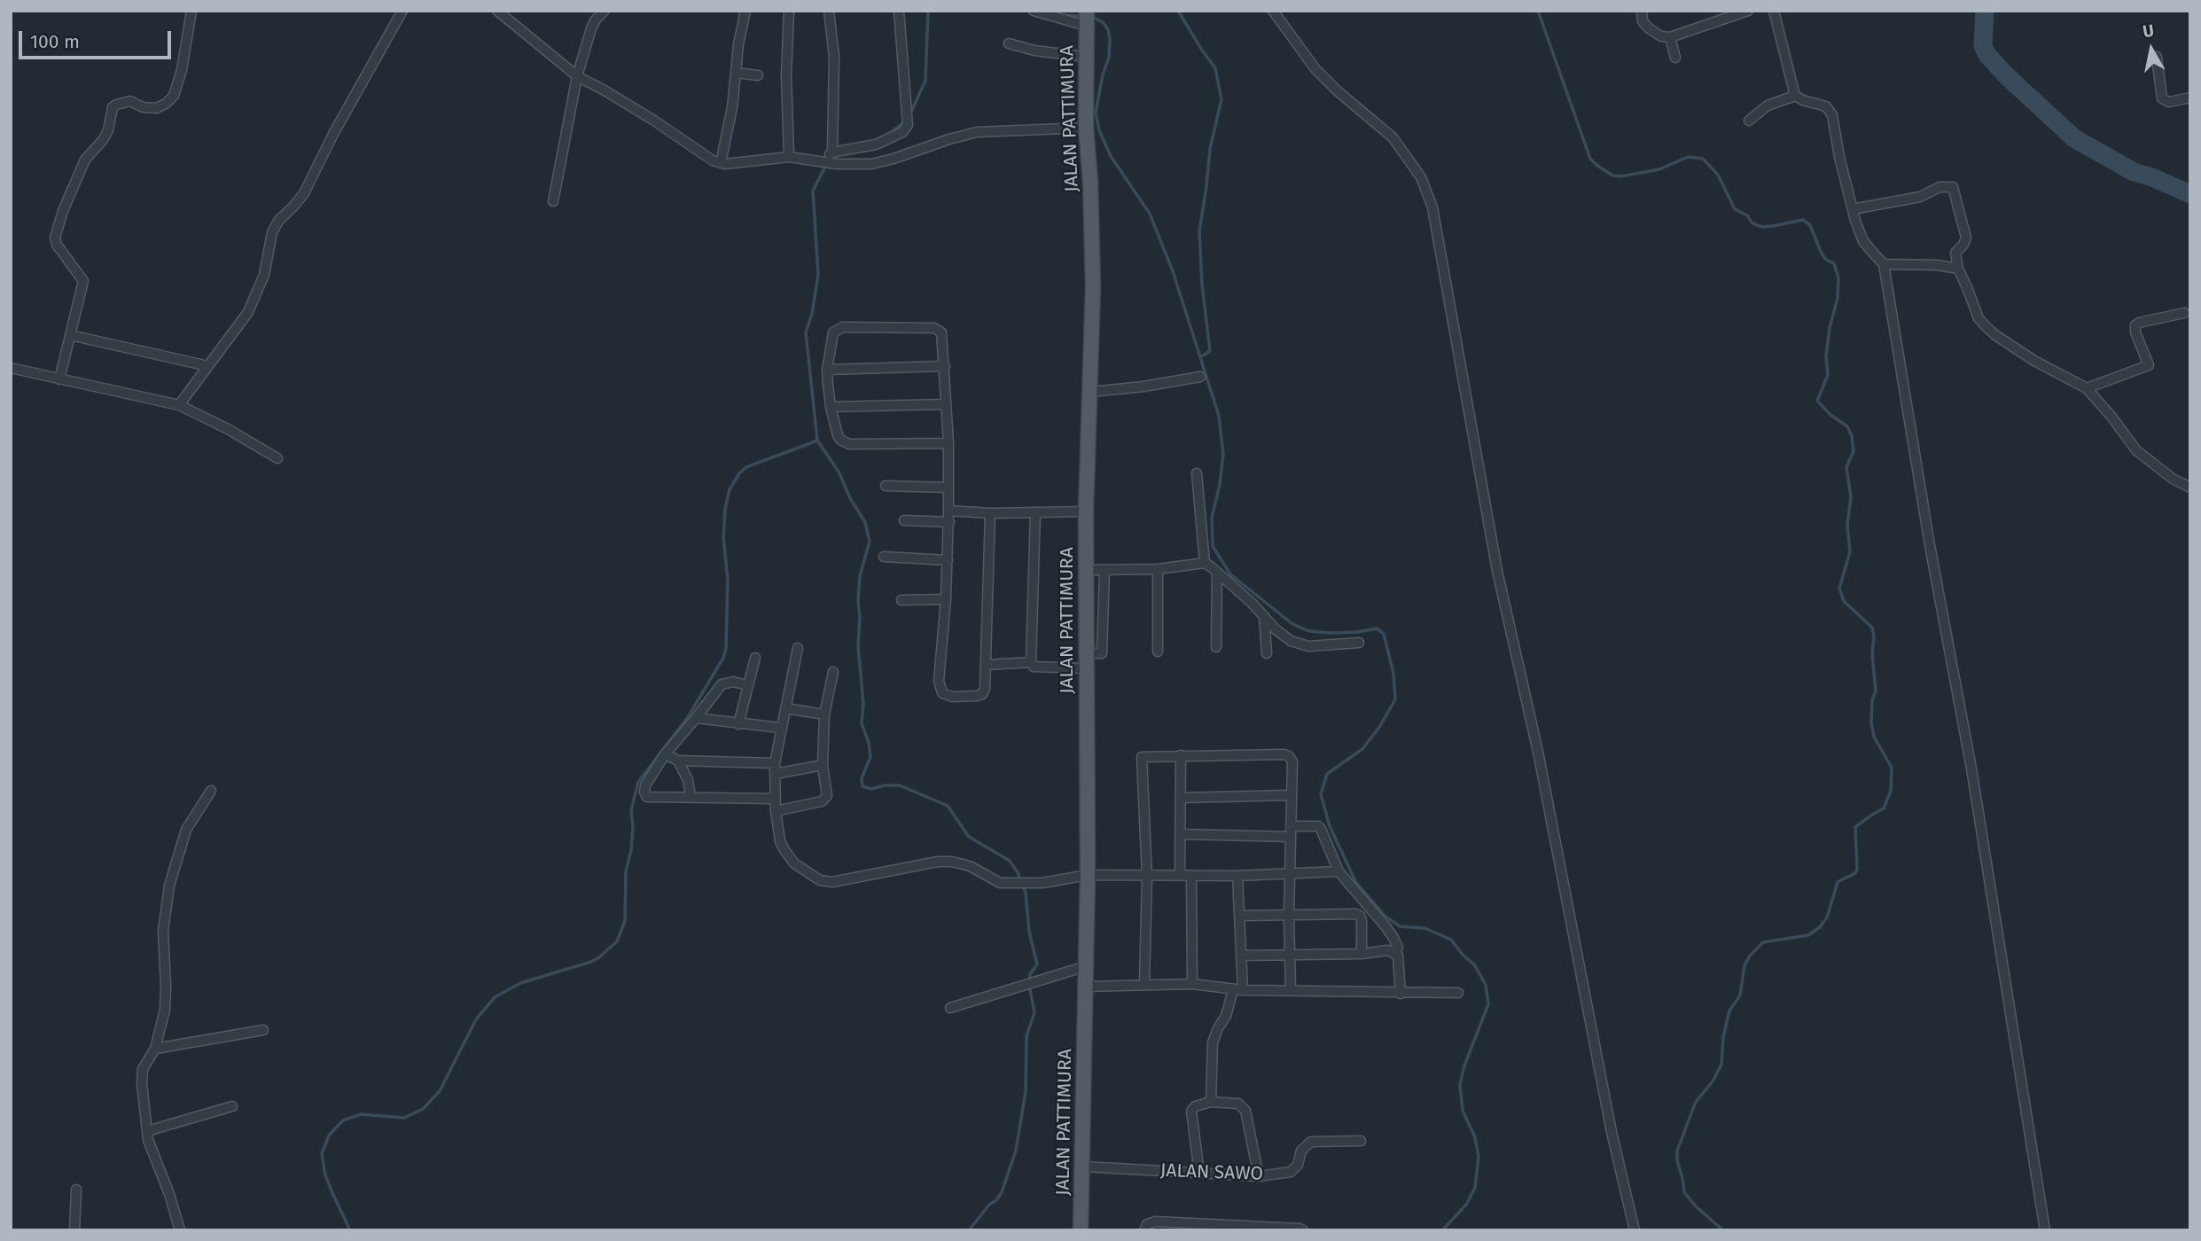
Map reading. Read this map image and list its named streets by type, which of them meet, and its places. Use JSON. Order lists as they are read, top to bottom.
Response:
{
  "streets": {
    "main road": ["JALAN PATTIMURA"],
    "street": ["JALAN SAWO"]
  },
  "crossings": [
    ["JALAN PATTIMURA", "JALAN SAWO"]
  ],
  "scale_bar": "100 m",
  "north": "top"
}
